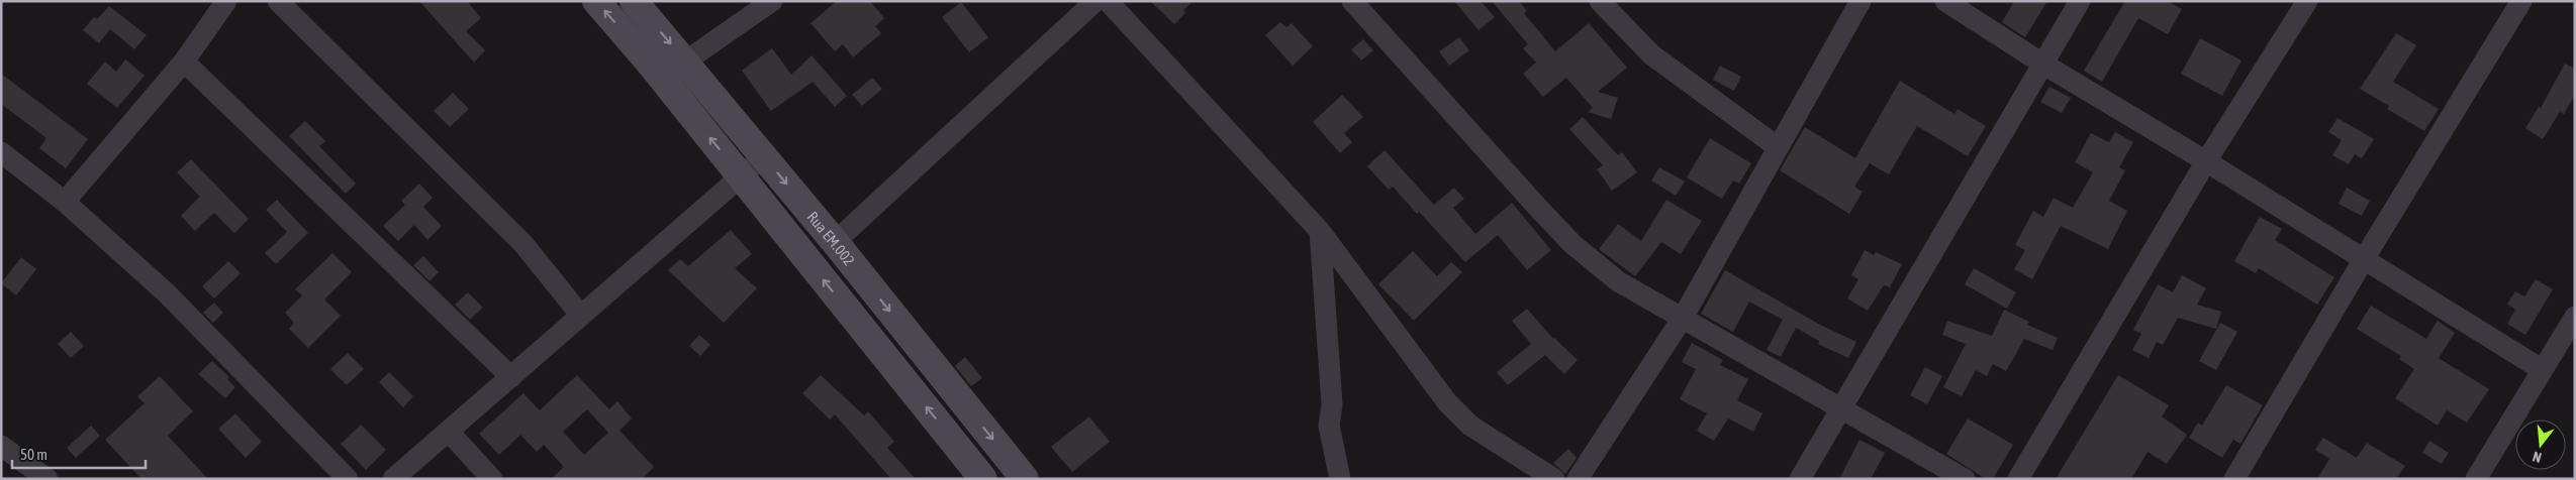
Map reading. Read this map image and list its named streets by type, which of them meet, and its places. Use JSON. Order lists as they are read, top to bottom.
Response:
{
  "streets": {
    "street": ["Rua EM.002"]
  },
  "scale_bar": "50 m",
  "north": "bottom"
}
